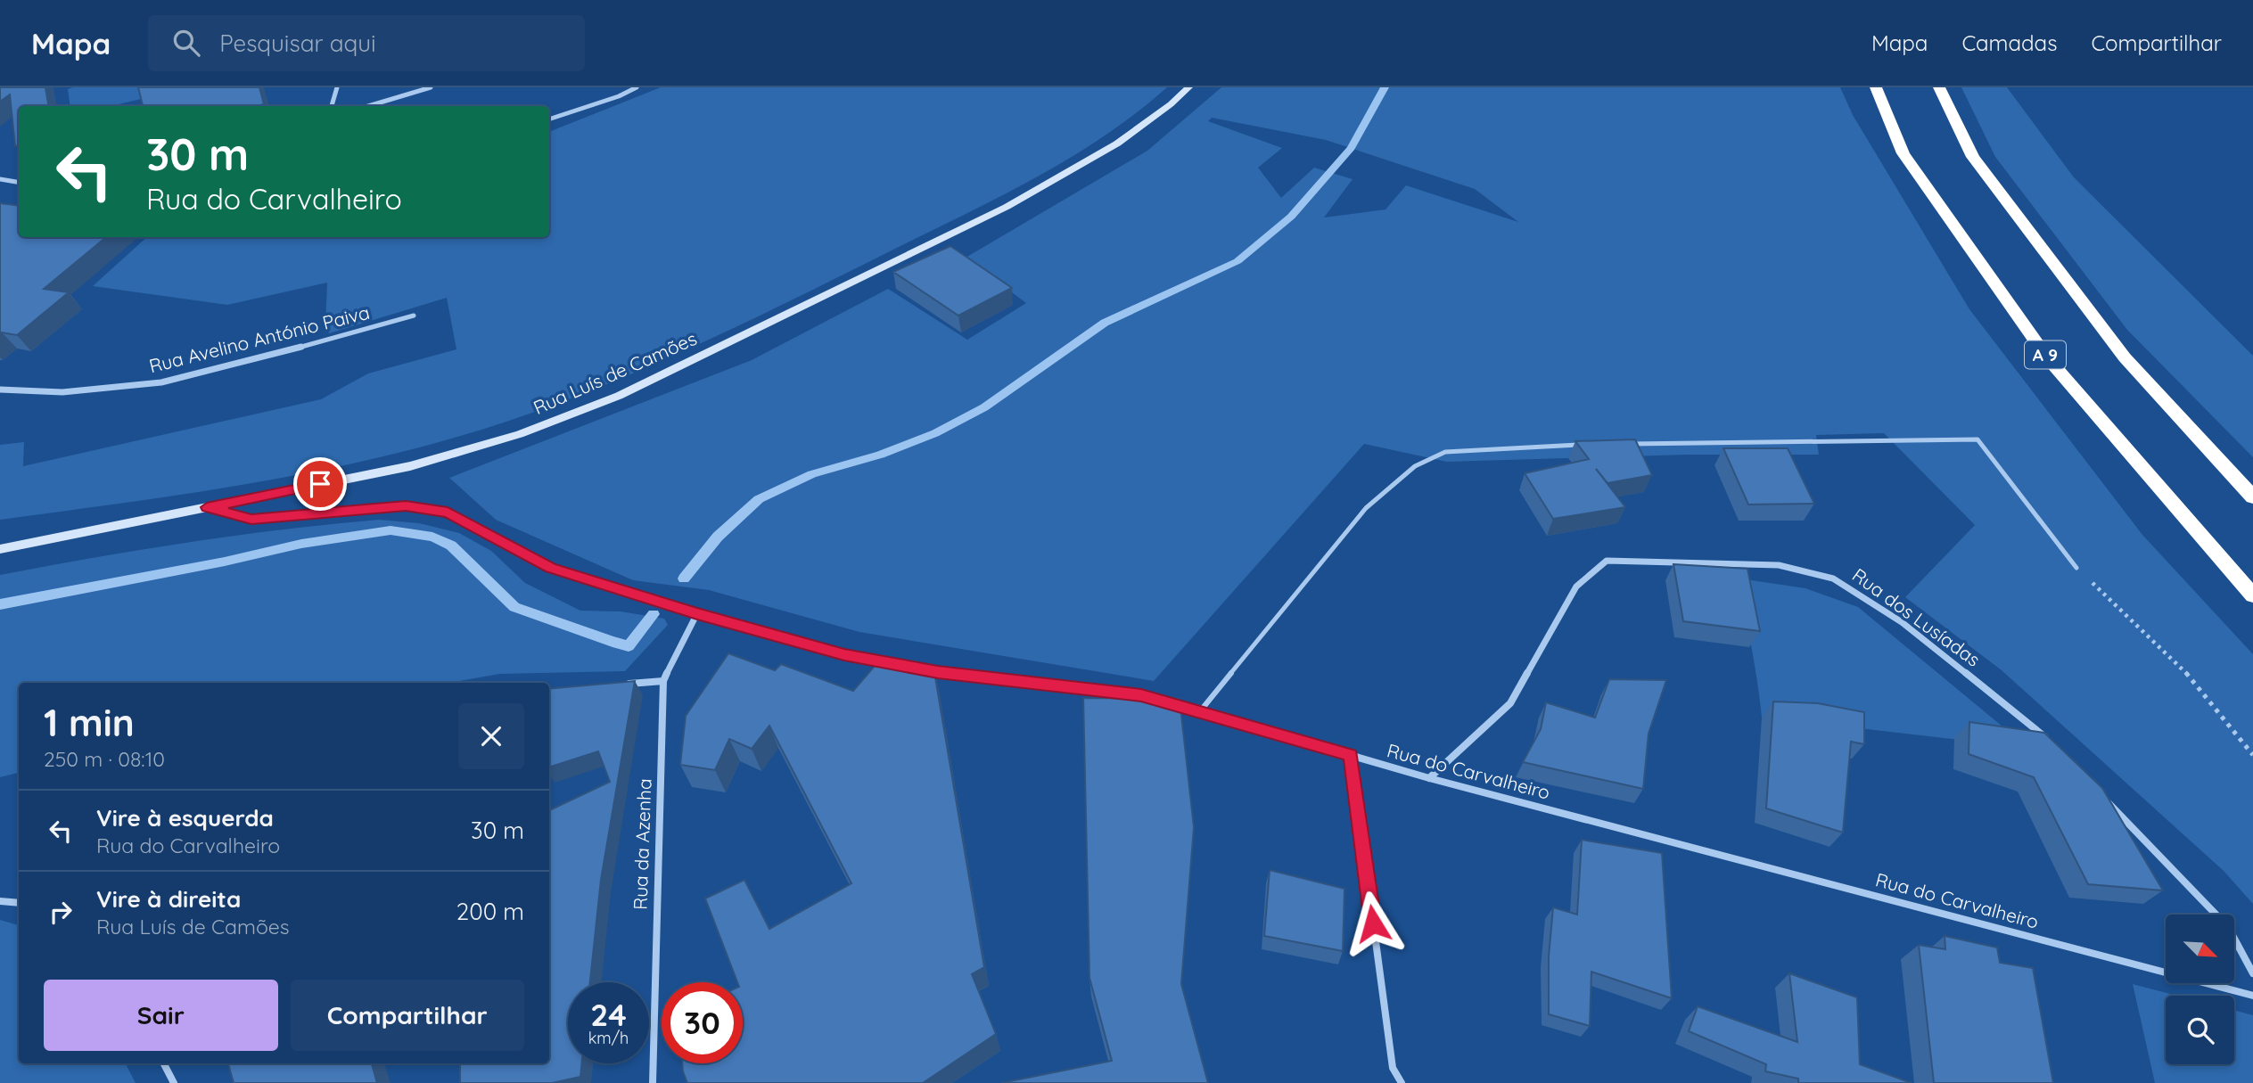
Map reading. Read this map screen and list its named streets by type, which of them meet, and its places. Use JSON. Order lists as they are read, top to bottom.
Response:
{
  "streets": {
    "highway": ["A 9"],
    "main road": ["Rua Luís de Camões"],
    "street": [
      "Rua Avelino António Paiva",
      "Rua dos Lusíadas",
      "Rua do Carvalheiro",
      "Rua da Azenha"
    ]
  },
  "crossings": [
    ["Rua Luís de Camões", "Rua do Carvalheiro"],
    ["Rua dos Lusíadas", "Rua do Carvalheiro"],
    ["Rua do Carvalheiro", "Rua da Azenha"]
  ],
  "north": "bottom right",
  "page": {
    "header": "Mapa",
    "search": "Pesquisar aqui",
    "nav": ["Mapa", "Camadas", "Compartilhar"],
    "turn": ["30 m", "Rua do Carvalheiro"],
    "heading": ["1 min", "250 m · 08:10"],
    "list": [
      {
        "name": "Vire à esquerda",
        "note": "Rua do Carvalheiro",
        "value": "30 m"
      },
      {
        "name": "Vire à direita",
        "note": "Rua Luís de Camões",
        "value": "200 m"
      }
    ],
    "buttons": ["Sair", "Compartilhar"],
    "speed": "24 km/h",
    "limit": "30"
  }
}
